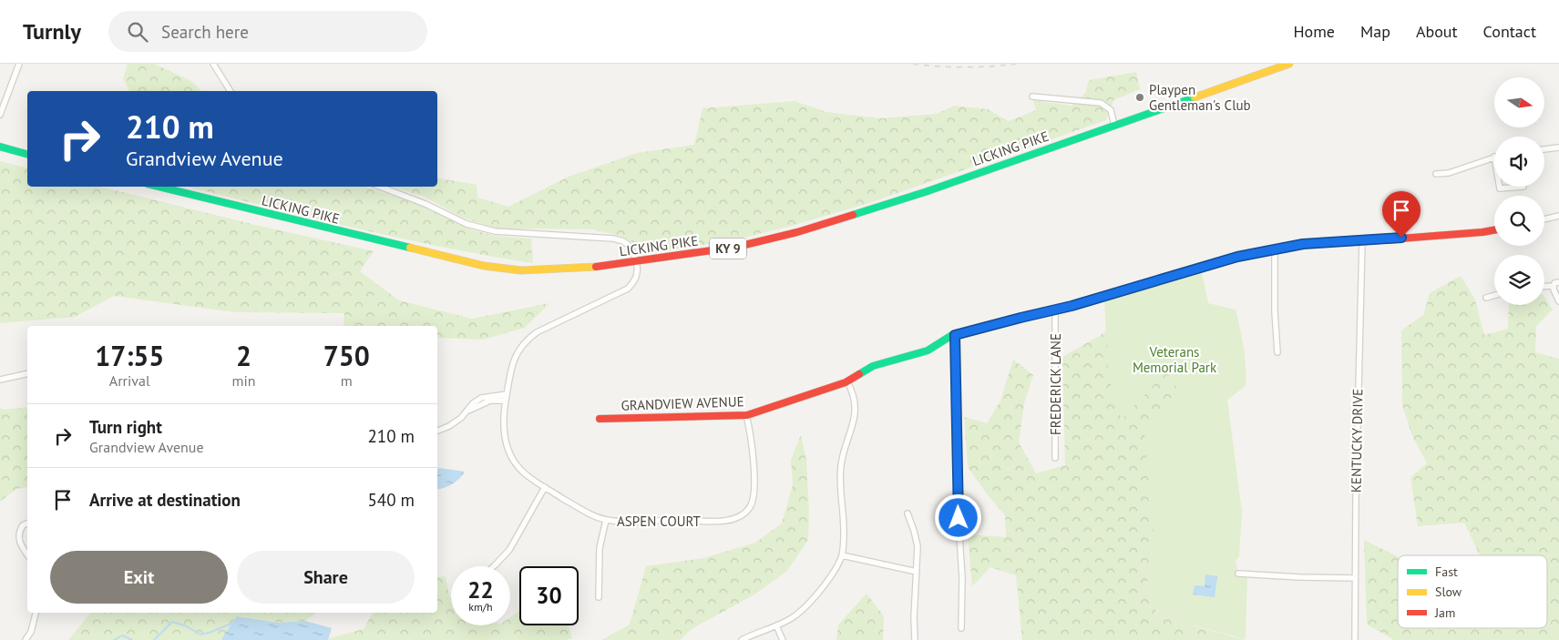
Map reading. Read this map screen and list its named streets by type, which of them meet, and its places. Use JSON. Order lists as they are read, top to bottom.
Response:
{
  "streets": {
    "main road": ["LICKING PIKE", "KY 9", "GRANDVIEW AVENUE"],
    "street": ["FREDERICK LANE", "KENTUCKY DRIVE", "ASPEN COURT"]
  },
  "crossings": [
    ["LICKING PIKE", "ASPEN COURT"],
    ["FREDERICK LANE", "GRANDVIEW AVENUE"],
    ["GRANDVIEW AVENUE", "KENTUCKY DRIVE"],
    ["GRANDVIEW AVENUE", "ASPEN COURT"]
  ],
  "parks": ["Veterans Memorial Park"],
  "places": ["Playpen Gentleman's Club"],
  "legend": ["Fast", "Slow", "Jam"],
  "north": "right",
  "page": {
    "header": "Turnly",
    "search": "Search here",
    "nav": [
      "Home",
      "Map",
      "About",
      "Contact"
    ],
    "turn": ["210 m", "Grandview Avenue"],
    "eta": [
      "17:55",
      "Arrival",
      "2",
      "min",
      "750",
      "m"
    ],
    "list": [
      {
        "name": "Turn right",
        "note": "Grandview Avenue",
        "value": "210 m"
      },
      {
        "name": "Arrive at destination",
        "value": "540 m"
      }
    ],
    "buttons": ["Exit", "Share"],
    "speed": "22 km/h",
    "limit": "30"
  }
}
